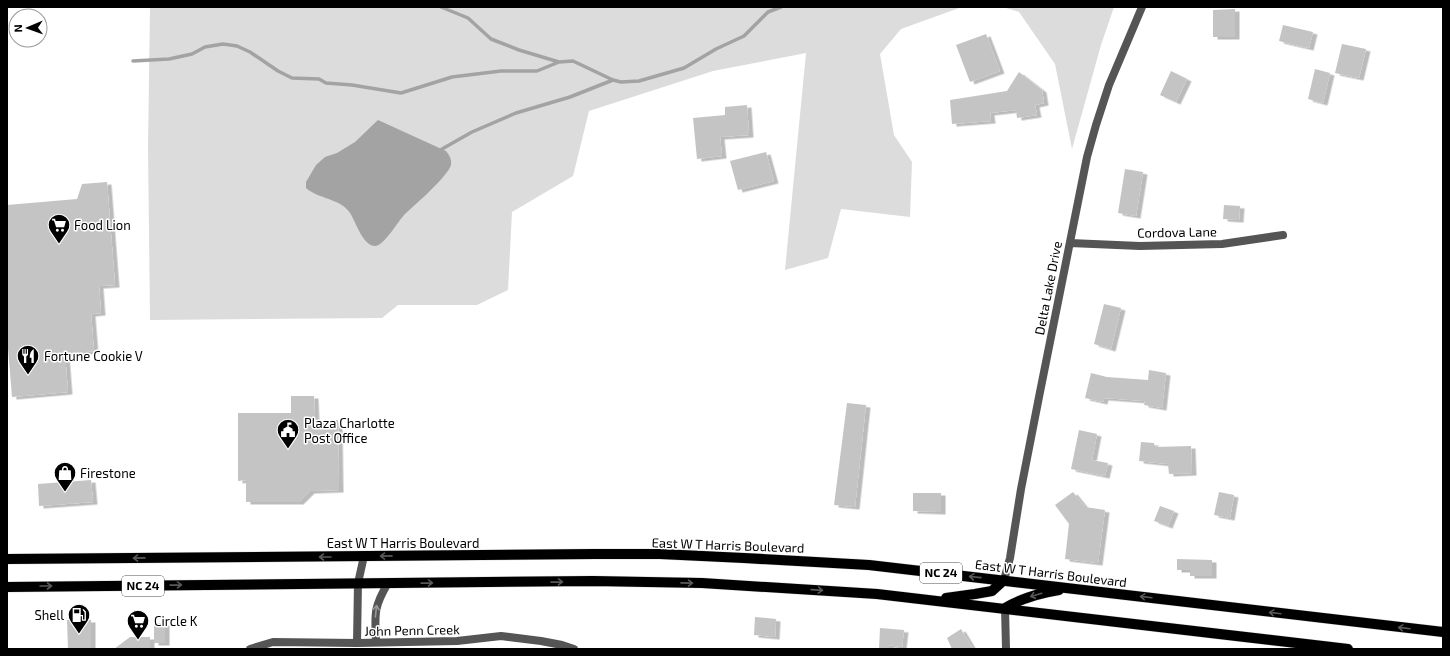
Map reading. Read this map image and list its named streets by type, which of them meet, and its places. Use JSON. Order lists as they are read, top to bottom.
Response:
{
  "streets": {
    "main road": ["East W T Harris Boulevard", "NC 24"],
    "street": ["Cordova Lane", "Delta Lake Drive", "John Penn Creek"]
  },
  "crossings": [
    ["Cordova Lane", "Delta Lake Drive"],
    ["Delta Lake Drive", "East W T Harris Boulevard"]
  ],
  "places": {
    "supermarket": ["Food Lion", "Circle K"],
    "restaurant": ["Fortune Cookie V"],
    "public building": ["Plaza Charlotte Post Office"],
    "shop": ["Firestone"],
    "fuel station": ["Shell"]
  },
  "north": "left"
}
